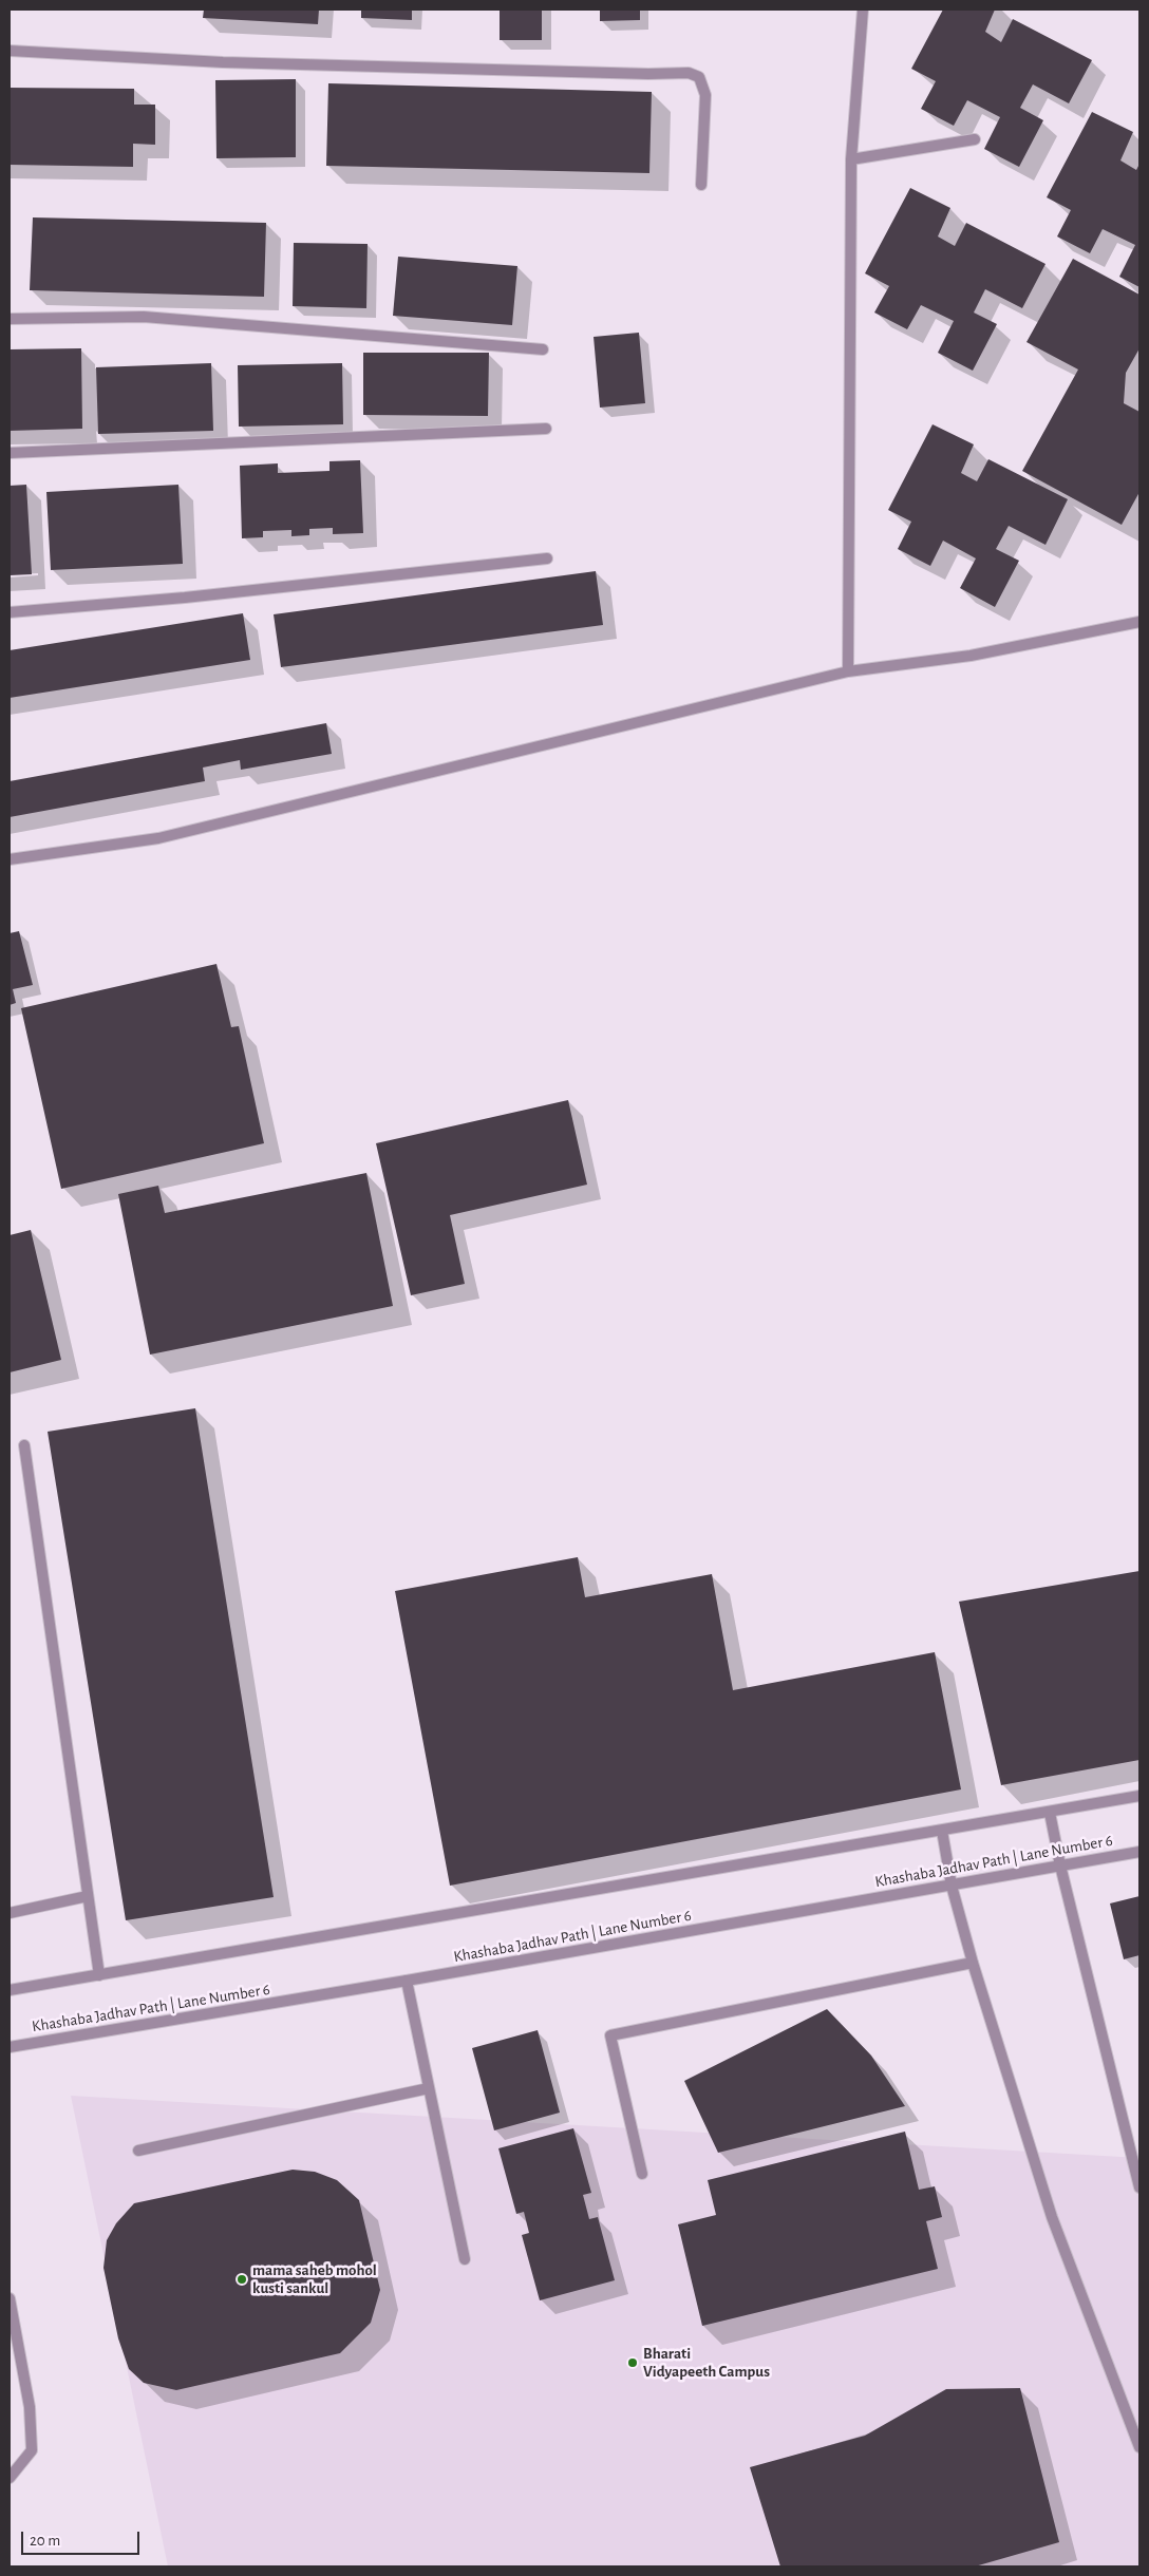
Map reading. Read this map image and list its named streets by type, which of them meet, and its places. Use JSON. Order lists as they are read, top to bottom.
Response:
{
  "streets": {
    "street": ["Khashaba Jadhav Path | Lane Number 6"]
  },
  "places": ["mama saheb mohol kusti sankul", "Bharati Vidyapeeth Campus"],
  "scale_bar": "20 m"
}
